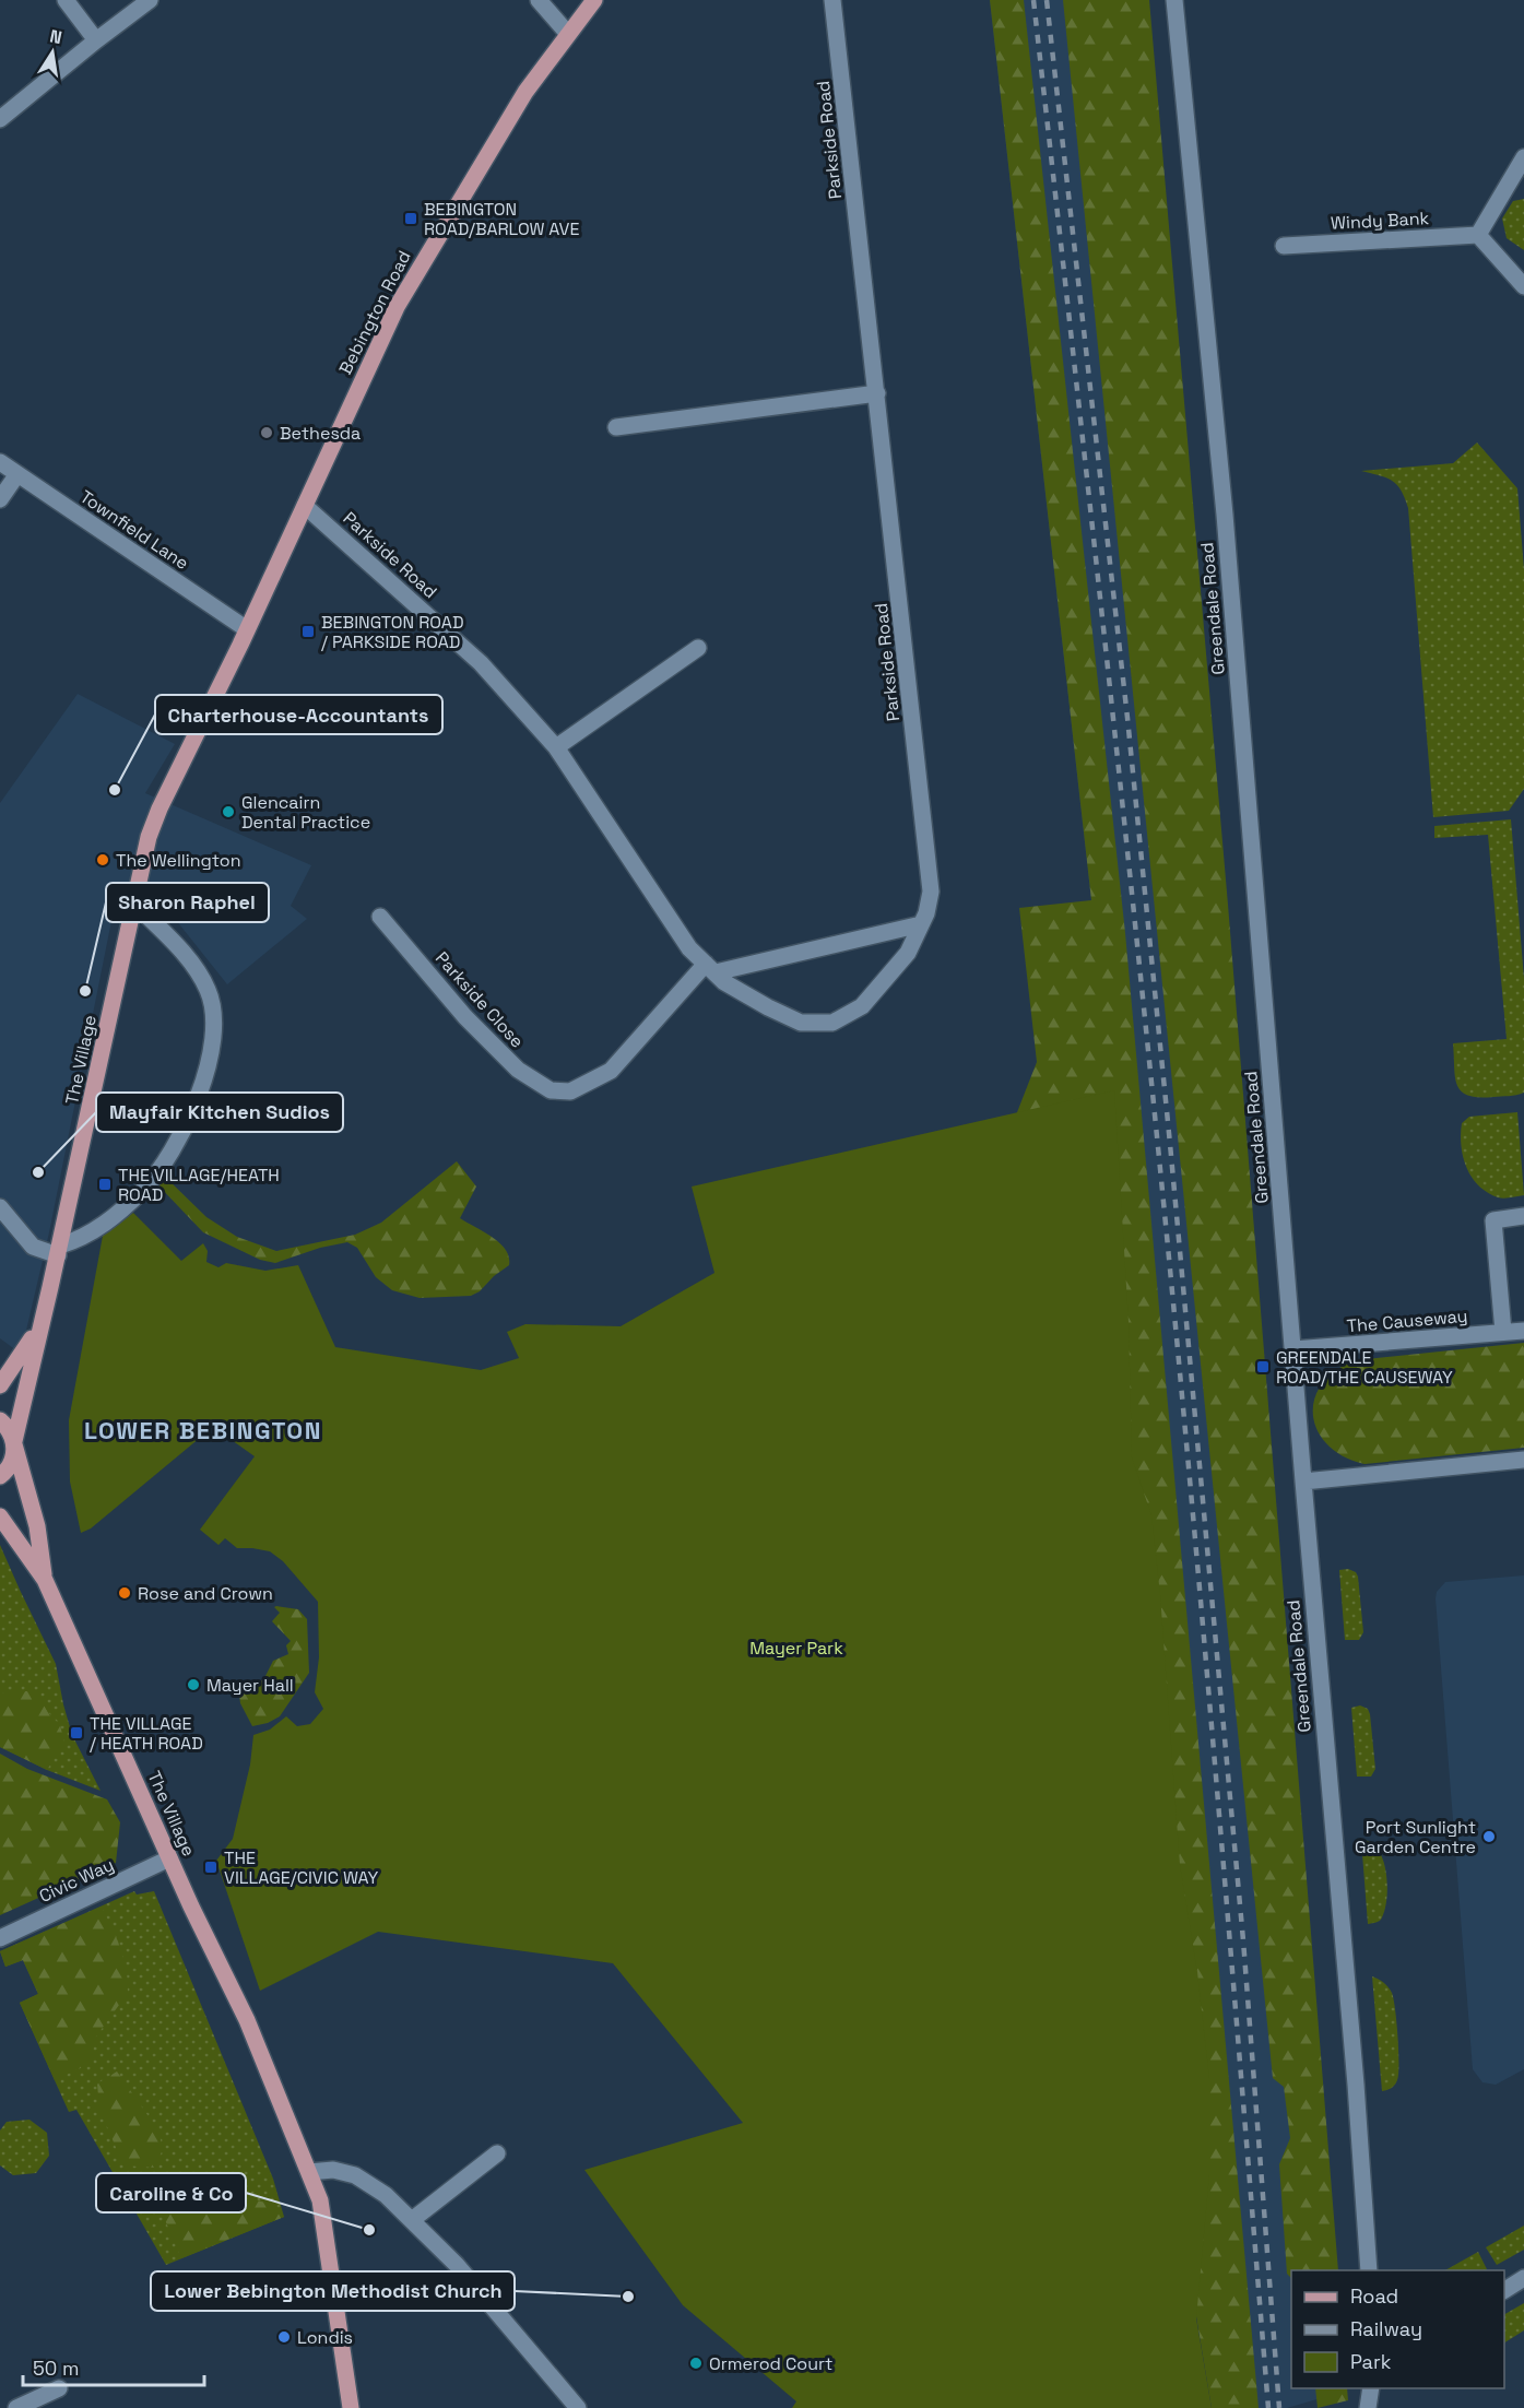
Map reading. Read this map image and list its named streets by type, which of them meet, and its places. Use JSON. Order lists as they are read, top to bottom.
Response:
{
  "streets": {
    "main road": ["Bebington Road", "The Village"],
    "street": [
      "Parkside Road",
      "Windy Bank",
      "Townfield Lane",
      "Greendale Road",
      "Parkside Close",
      "The Causeway",
      "Civic Way"
    ]
  },
  "crossings": [
    ["Parkside Road", "Bebington Road"],
    ["Parkside Road", "Parkside Close"],
    ["Bebington Road", "Townfield Lane"],
    ["Bebington Road", "The Village"],
    ["Townfield Lane", "The Village"],
    ["Greendale Road", "The Causeway"],
    ["The Village", "Civic Way"]
  ],
  "districts": ["LOWER BEBINGTON"],
  "parks": ["Mayer Park"],
  "places": {
    "transit": [
      "BEBINGTON ROAD/BARLOW AVE",
      "BEBINGTON ROAD / PARKSIDE ROAD",
      "THE VILLAGE/HEATH ROAD",
      "GREENDALE ROAD/THE CAUSEWAY",
      "THE VILLAGE / HEATH ROAD",
      "THE VILLAGE/CIVIC WAY"
    ],
    "other": [
      "Bethesda",
      "Charterhouse-Accountants",
      "Glencairn Dental Practice",
      "The Wellington",
      "Sharon Raphel",
      "Mayfair Kitchen Sudios",
      "Rose and Crown",
      "Mayer Hall",
      "Port Sunlight Garden Centre",
      "Caroline & Co",
      "Lower Bebington Methodist Church",
      "Londis",
      "Ormerod Court"
    ]
  },
  "legend": ["Road", "Railway", "Park"],
  "scale_bar": "50 m",
  "north": "top"
}
